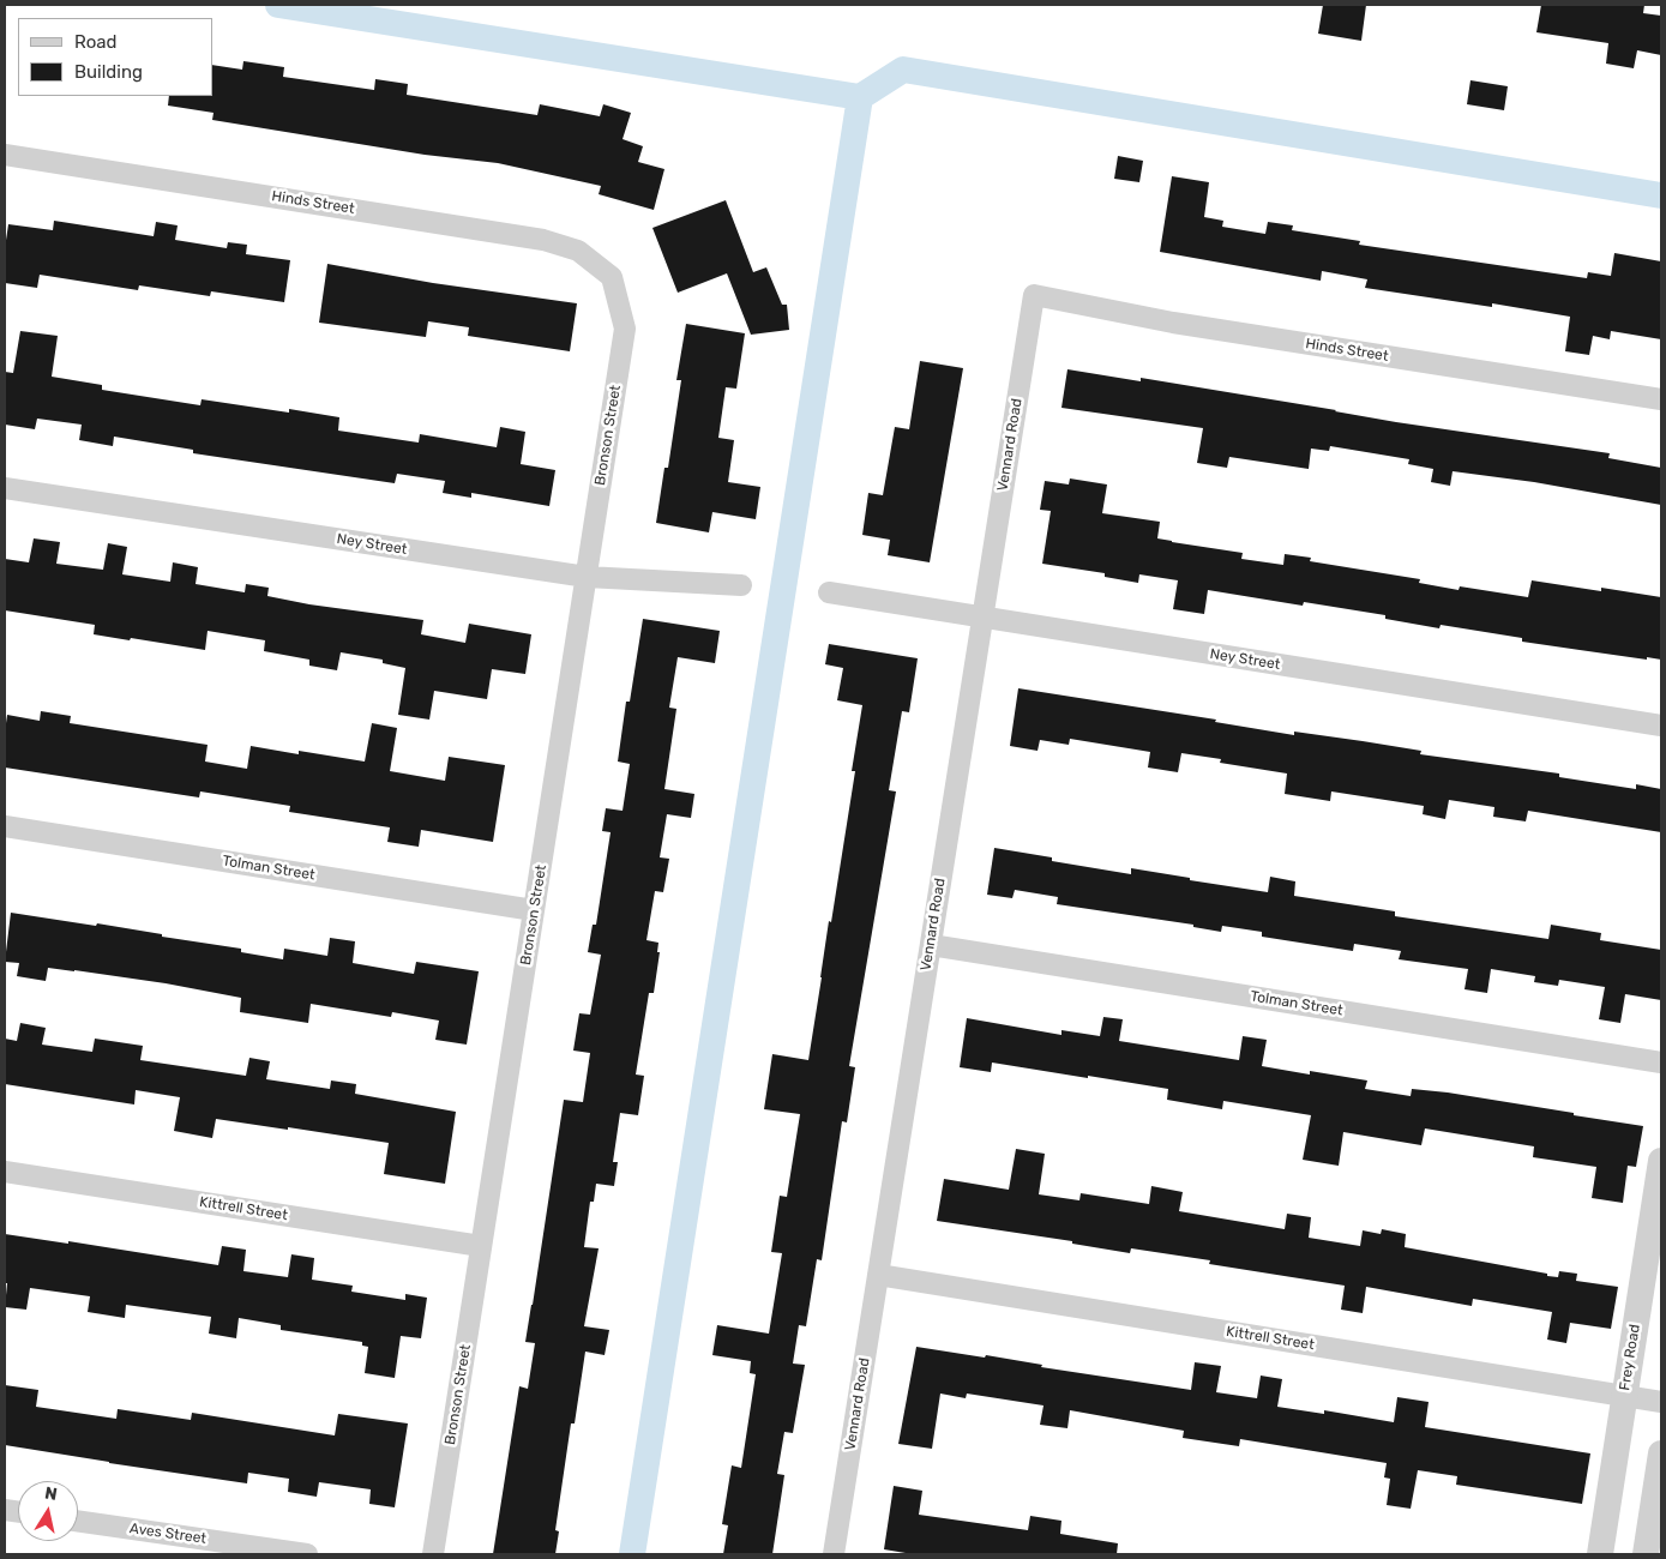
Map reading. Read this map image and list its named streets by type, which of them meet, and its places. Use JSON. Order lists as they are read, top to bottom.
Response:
{
  "streets": {
    "street": [
      "Hinds Street",
      "Bronson Street",
      "Vennard Road",
      "Ney Street",
      "Tolman Street",
      "Kittrell Street",
      "Frey Road",
      "Aves Street"
    ]
  },
  "crossings": [
    ["Hinds Street", "Bronson Street"],
    ["Hinds Street", "Vennard Road"],
    ["Bronson Street", "Ney Street"],
    ["Bronson Street", "Tolman Street"],
    ["Bronson Street", "Kittrell Street"],
    ["Vennard Road", "Ney Street"],
    ["Vennard Road", "Tolman Street"],
    ["Vennard Road", "Kittrell Street"],
    ["Kittrell Street", "Frey Road"]
  ],
  "legend": ["Road", "Building"],
  "north": "top"
}
